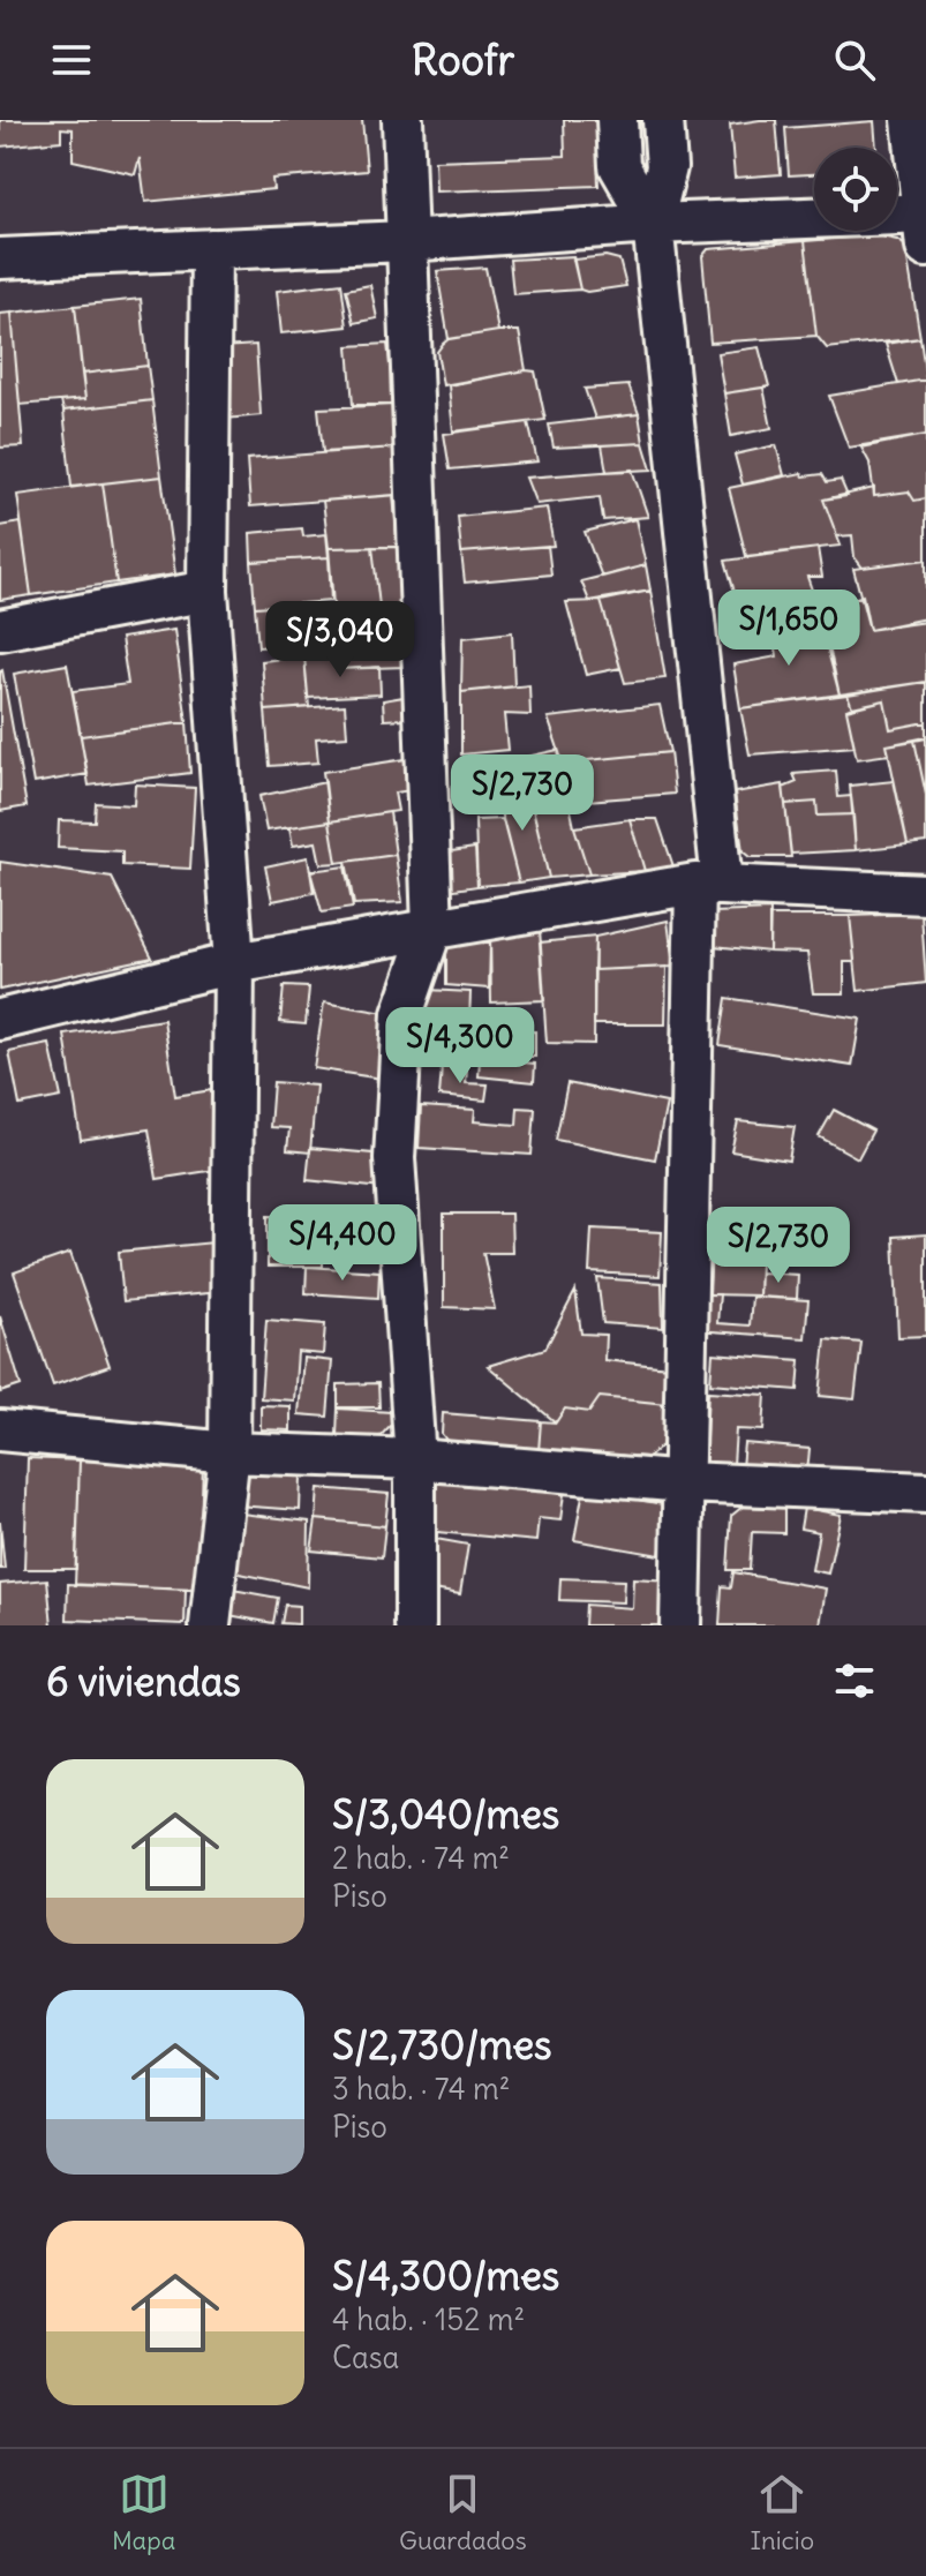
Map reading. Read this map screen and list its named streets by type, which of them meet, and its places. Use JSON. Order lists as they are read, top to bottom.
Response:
{
  "page": {
    "header": "Roofr",
    "price": [
      "S/1,650",
      "S/3,040",
      "S/2,730",
      "S/4,300",
      "S/4,400",
      "S/2,730"
    ],
    "heading": "6 viviendas",
    "list": [
      {
        "name": "S/3,040/mes",
        "note": "2 hab. · 74 m² · Piso"
      },
      {
        "name": "S/2,730/mes",
        "note": "3 hab. · 74 m² · Piso"
      },
      {
        "name": "S/4,300/mes",
        "note": "4 hab. · 152 m² · Casa"
      }
    ],
    "tabs": ["Mapa", "Guardados", "Inicio"]
  }
}
